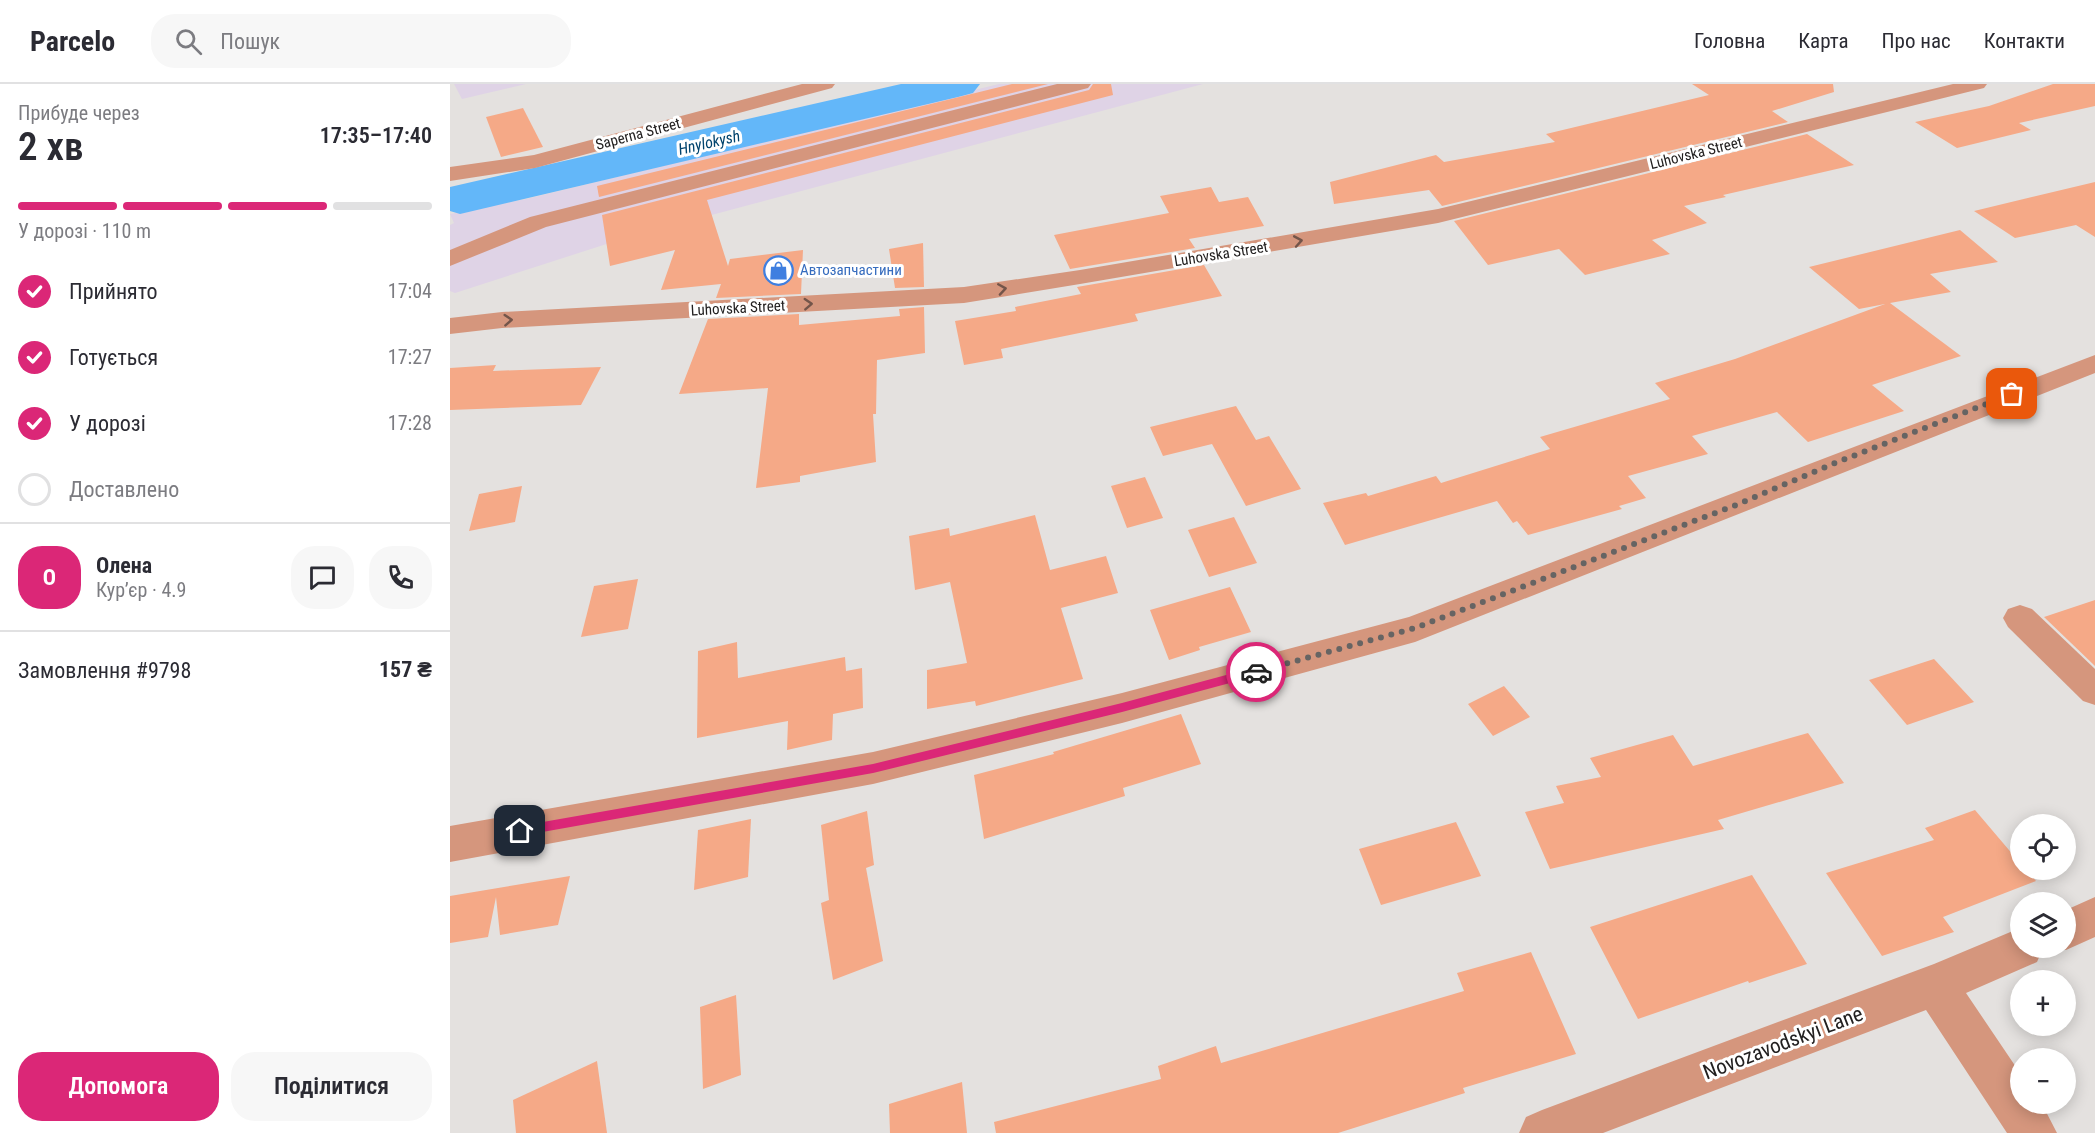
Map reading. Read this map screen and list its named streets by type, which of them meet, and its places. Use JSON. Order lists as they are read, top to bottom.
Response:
{
  "streets": {
    "street": ["Saperna Street", "Luhovska Street", "Novozavodskyi Lane"]
  },
  "water": ["Hnylokysh"],
  "places": {
    "shop": ["Автозапчастини"]
  },
  "page": {
    "header": "Parcelo",
    "search": "Пошук",
    "nav": [
      "Головна",
      "Карта",
      "Про нас",
      "Контакти"
    ],
    "heading": ["2 хв", "Прибуде через", "17:35–17:40"],
    "panel": [
      "Олена",
      "Кур’єр · 4.9",
      "Замовлення #9798",
      "157 ₴"
    ],
    "bar": "У дорозі · 110 m",
    "list": [
      ["Прийнято", "17:04"],
      ["Готується", "17:27"],
      ["У дорозі", "17:28"],
      "Доставлено"
    ],
    "round": "О",
    "map_buttons": ["+", "−"],
    "buttons": ["Допомога", "Поділитися"]
  }
}
